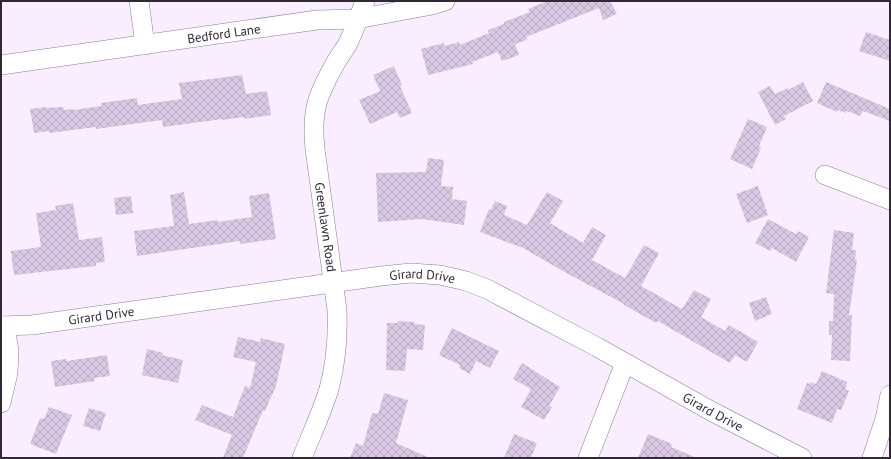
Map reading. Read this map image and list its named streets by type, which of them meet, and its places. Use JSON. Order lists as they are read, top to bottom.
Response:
{
  "streets": {
    "street": ["Bedford Lane", "Greenlawn Road", "Girard Drive"]
  },
  "crossings": [
    ["Bedford Lane", "Greenlawn Road"],
    ["Greenlawn Road", "Girard Drive"]
  ]
}
